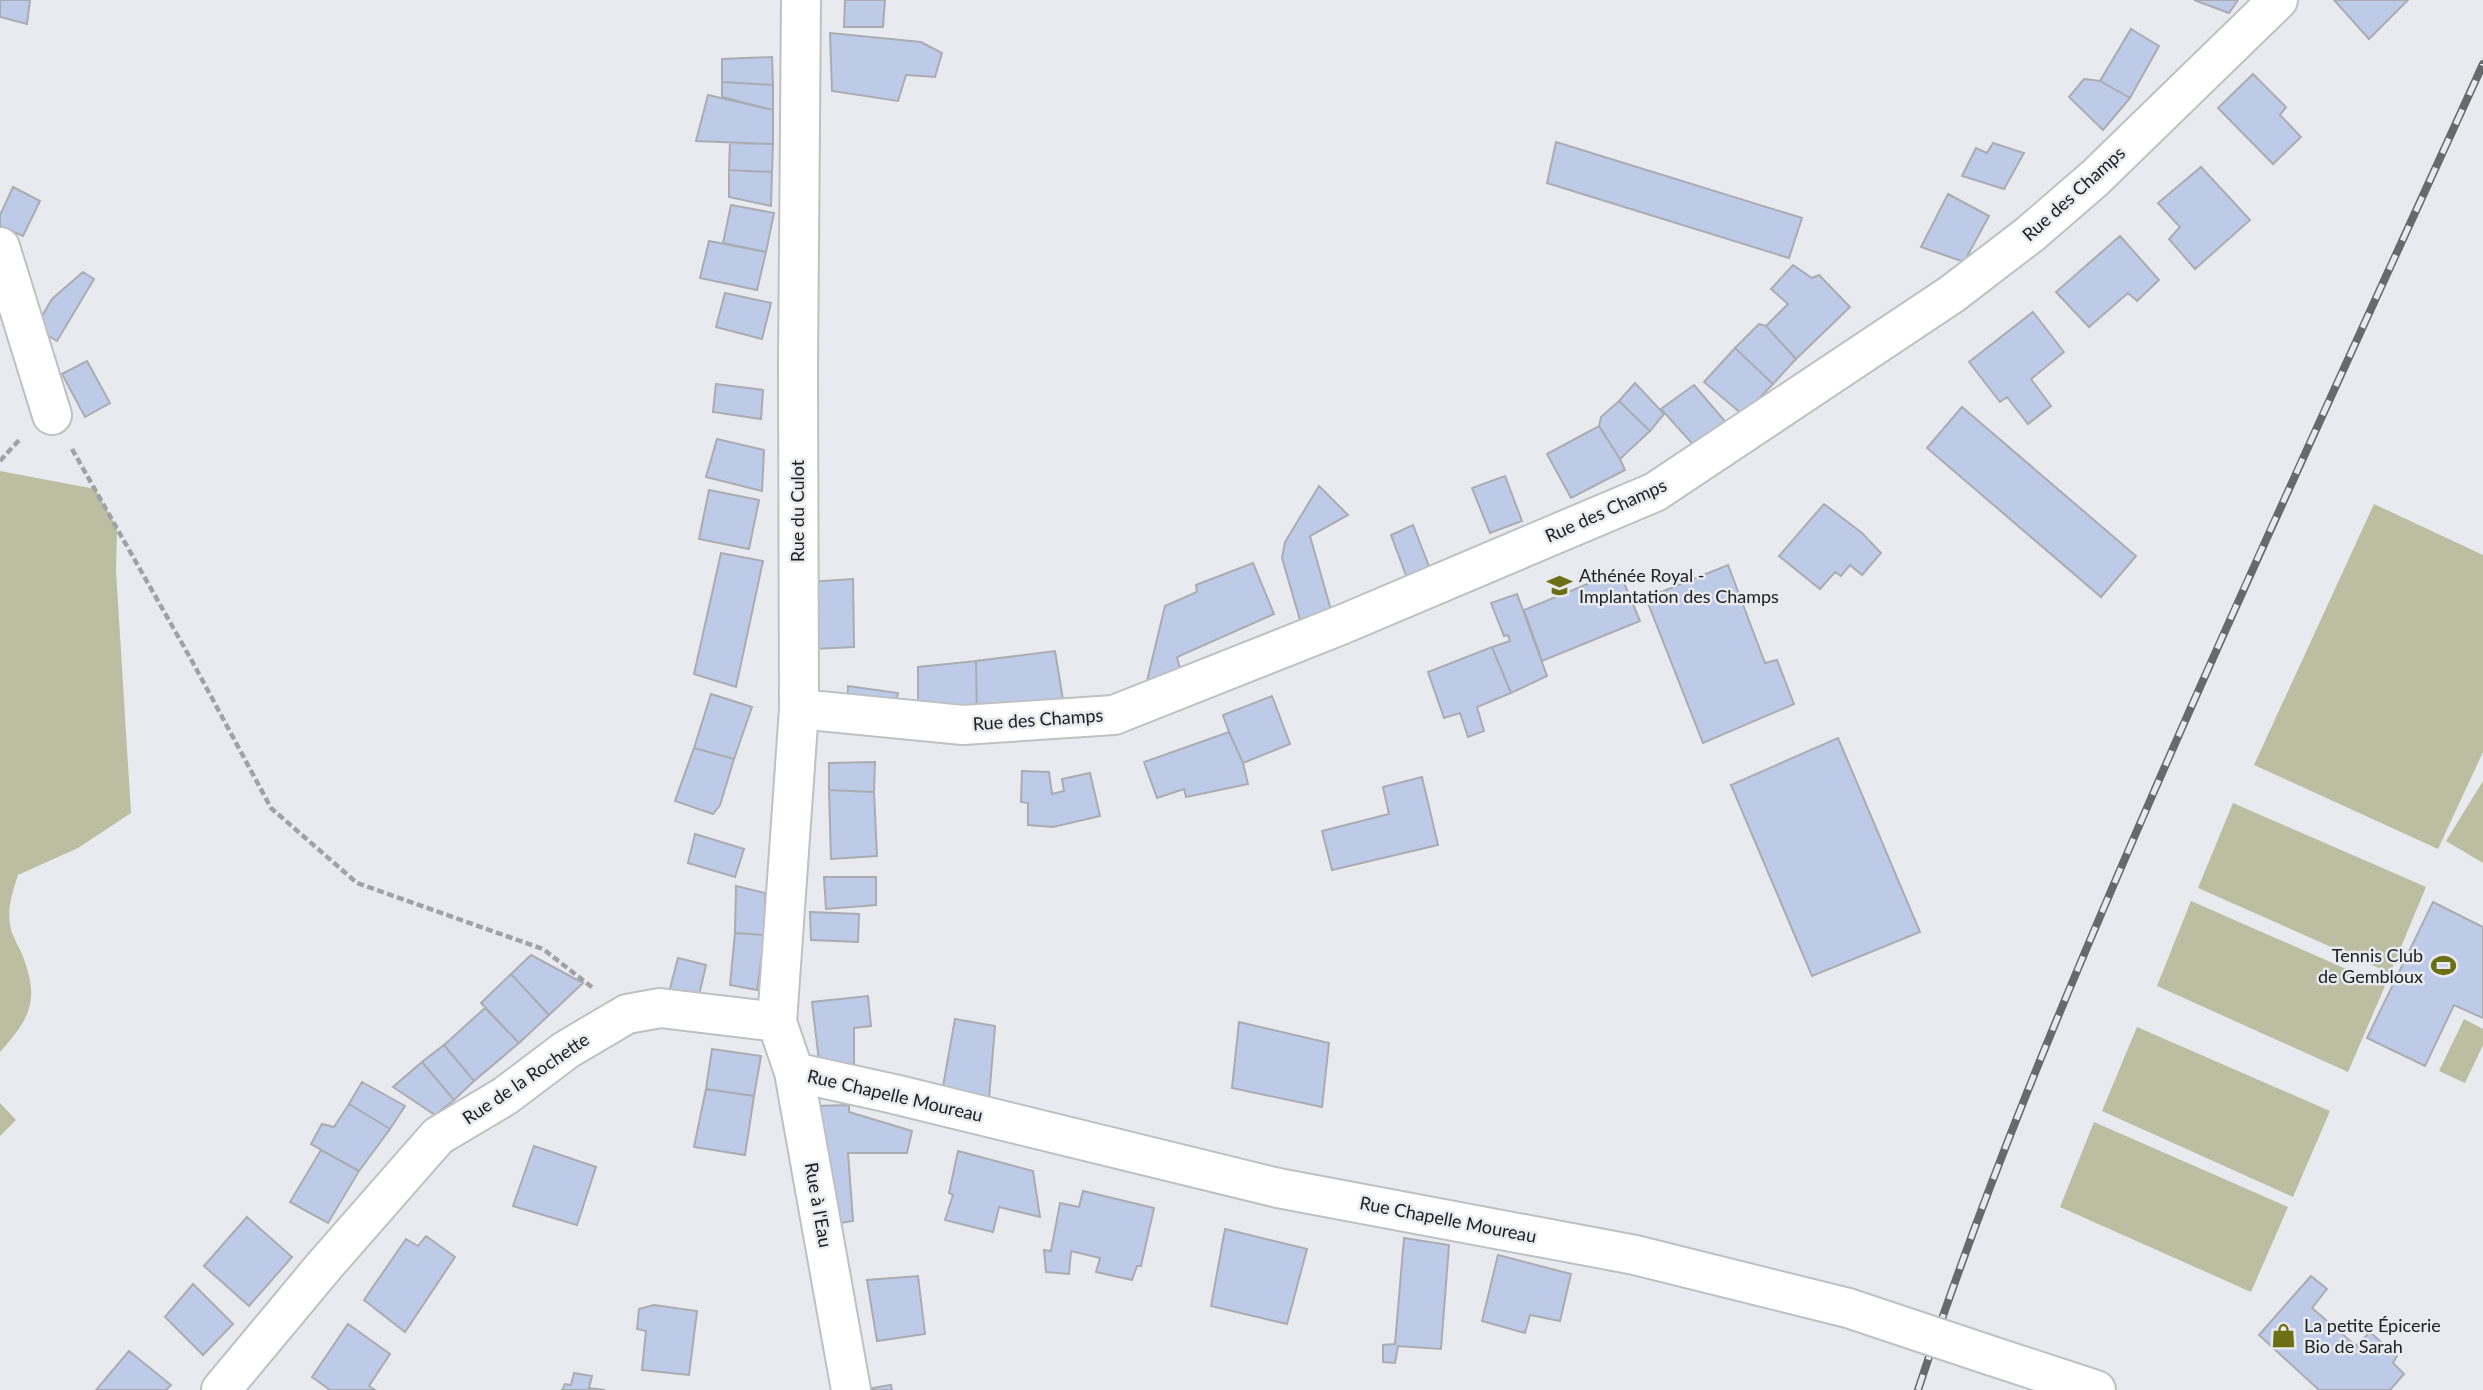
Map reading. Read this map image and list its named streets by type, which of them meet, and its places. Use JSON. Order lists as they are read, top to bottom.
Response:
{
  "streets": {
    "street": [
      "Rue des Champs",
      "Rue du Culot",
      "Rue de la Rochette",
      "Rue Chapelle Moureau",
      "Rue à l'Eau"
    ]
  },
  "crossings": [
    ["Rue des Champs", "Rue du Culot"],
    ["Rue du Culot", "Rue de la Rochette"],
    ["Rue du Culot", "Rue à l'Eau"],
    ["Rue de la Rochette", "Rue à l'Eau"],
    ["Rue Chapelle Moureau", "Rue à l'Eau"]
  ],
  "places": {
    "school or university": ["Athénée Royal - Implantation des Champs"],
    "sports": ["Tennis Club de Gembloux"],
    "shop": ["La petite Épicerie Bio de Sarah"]
  }
}
